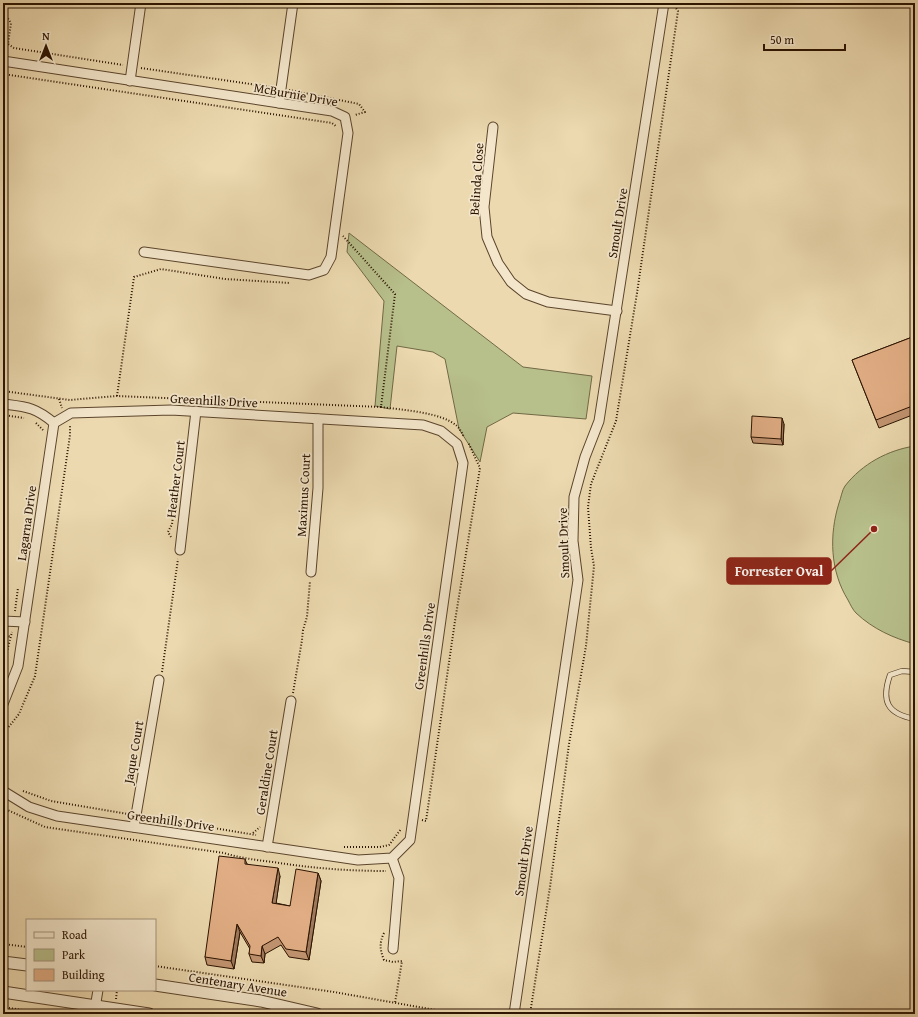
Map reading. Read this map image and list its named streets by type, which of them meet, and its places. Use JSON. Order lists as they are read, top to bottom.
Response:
{
  "streets": {
    "street": [
      "McBurnie Drive",
      "Belinda Close",
      "Smoult Drive",
      "Greenhills Drive",
      "Heather Court",
      "Maximus Court",
      "Lagarna Drive",
      "Jaque Court",
      "Geraldine Court",
      "Centenary Avenue"
    ]
  },
  "crossings": [
    ["Belinda Close", "Smoult Drive"],
    ["Greenhills Drive", "Heather Court"],
    ["Greenhills Drive", "Maximus Court"],
    ["Greenhills Drive", "Lagarna Drive"],
    ["Greenhills Drive", "Jaque Court"],
    ["Greenhills Drive", "Geraldine Court"]
  ],
  "places": ["Forrester Oval"],
  "legend": ["Road", "Park", "Building"],
  "scale_bar": "50 m",
  "north": "top"
}
